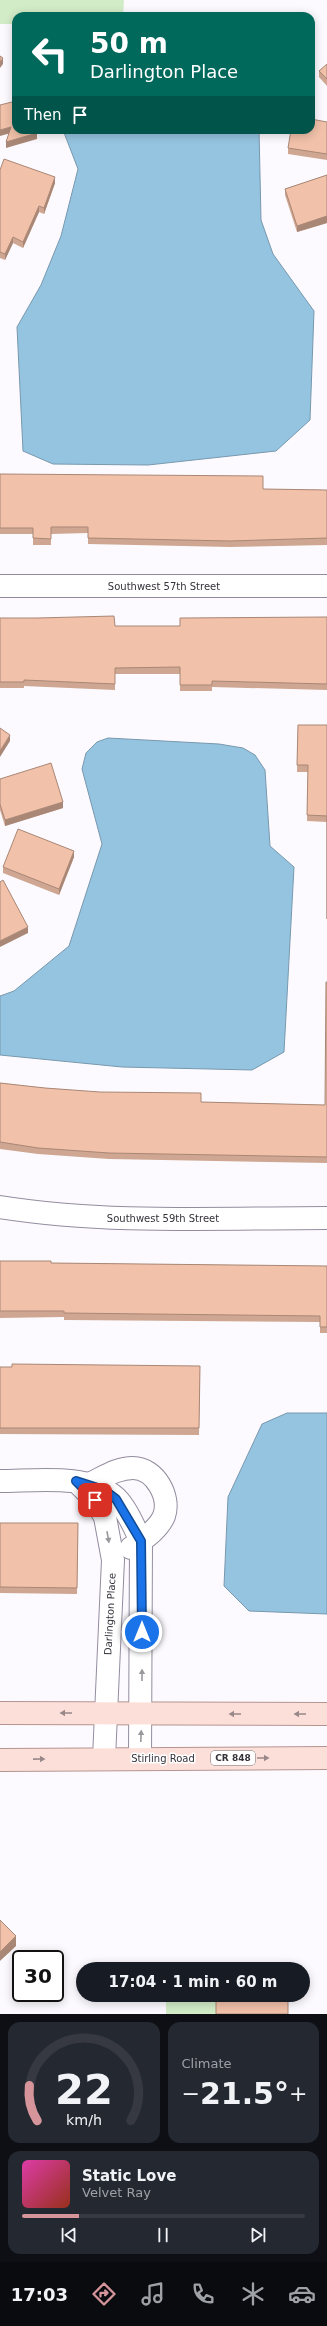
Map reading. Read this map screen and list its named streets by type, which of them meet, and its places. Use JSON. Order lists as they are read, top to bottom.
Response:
{
  "streets": {
    "main road": ["Stirling Road", "CR 848"],
    "street": ["Southwest 57th Street", "Southwest 59th Street", "Darlington Place"]
  },
  "crossings": [
    ["Darlington Place", "Stirling Road"]
  ],
  "page": {
    "turn": ["50 m", "Darlington Place"],
    "then": "Then",
    "limit": "30",
    "trip": "17:04 · 1 min · 60 m",
    "tile": "Climate",
    "heat": ["−", "21.5°", "+"],
    "song": ["Static Love", "Velvet Ray"],
    "tabs": "17:03",
    "gauge": ["22", "km/h"]
  }
}
